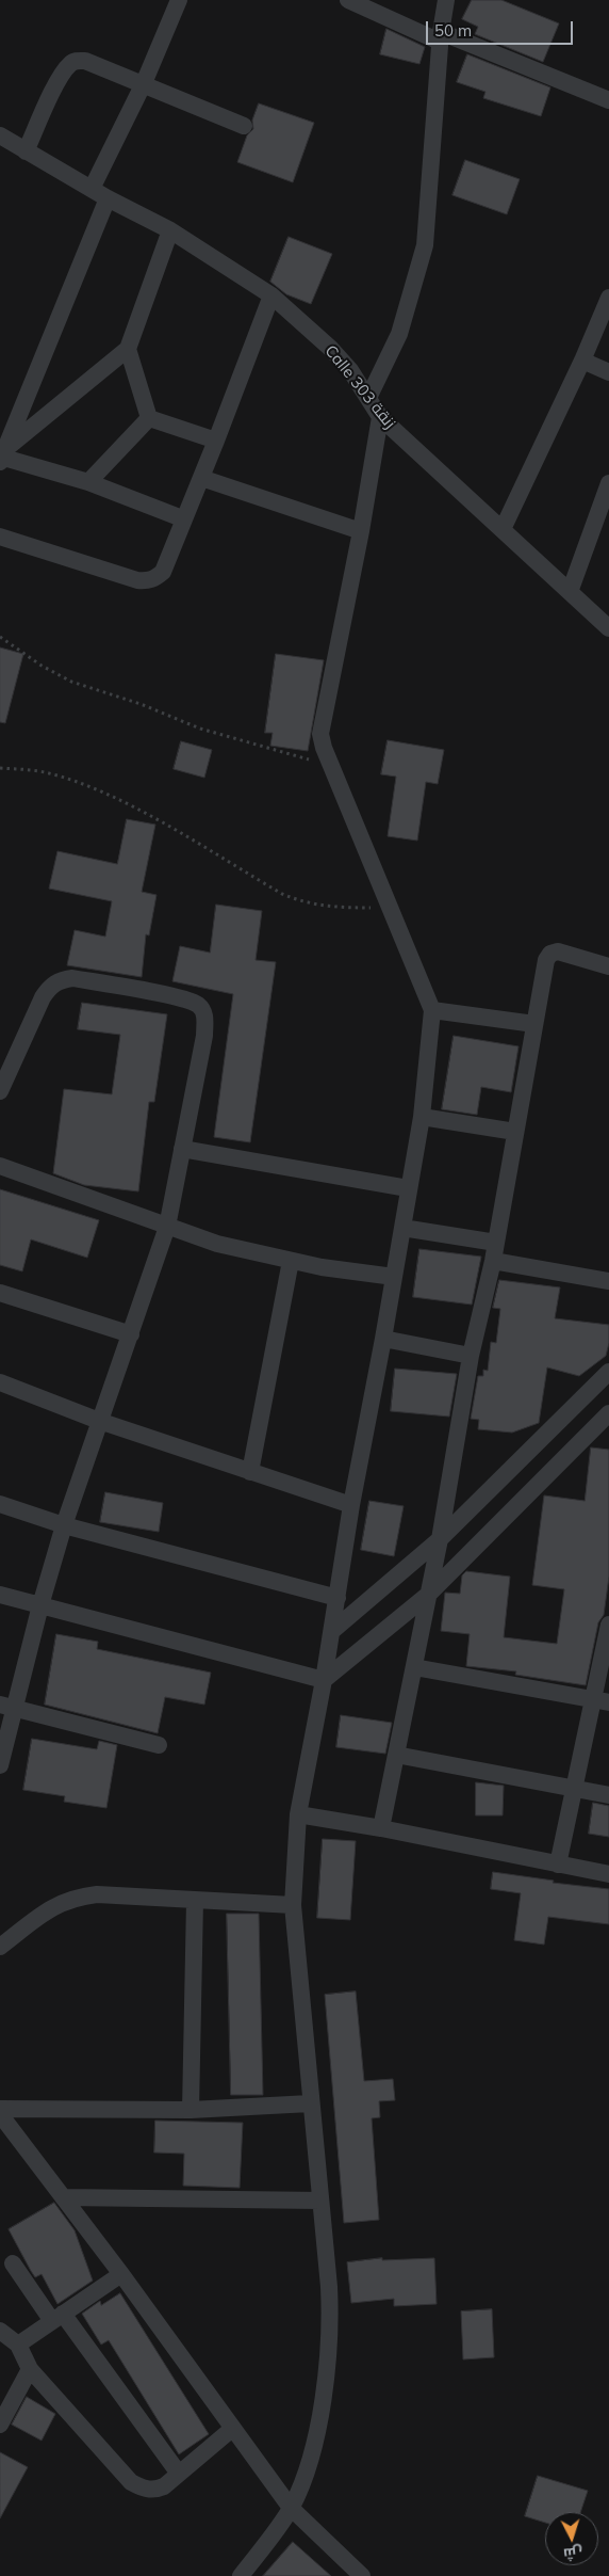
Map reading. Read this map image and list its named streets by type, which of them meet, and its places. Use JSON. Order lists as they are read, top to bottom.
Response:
{
  "streets": {
    "street": ["Calle 303 زنقة"]
  },
  "scale_bar": "50 m",
  "north": "bottom"
}
